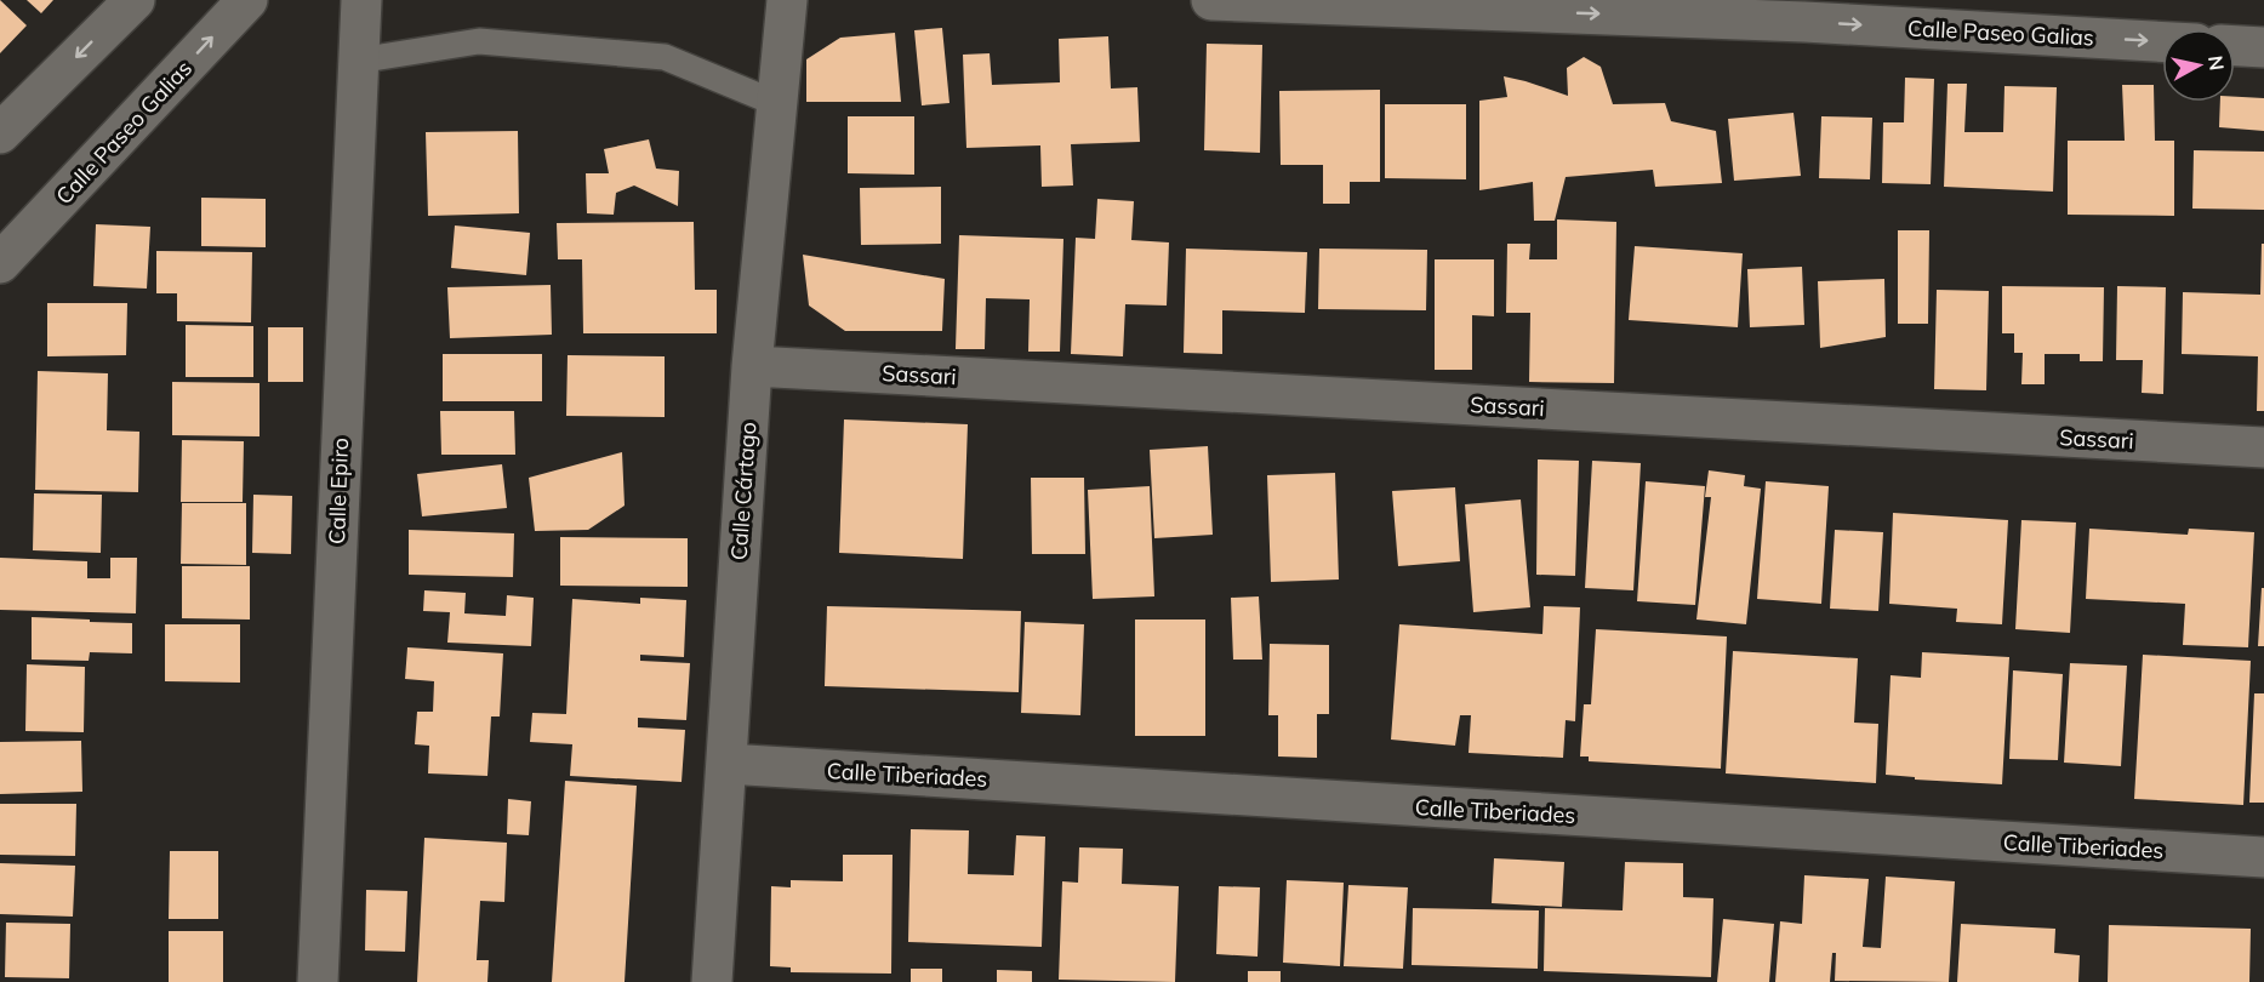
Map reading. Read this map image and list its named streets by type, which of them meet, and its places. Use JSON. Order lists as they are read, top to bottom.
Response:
{
  "streets": {
    "street": [
      "Calle Paseo Galias",
      "Sassari",
      "Calle Epiro",
      "Calle Cártago",
      "Calle Tiberiades"
    ]
  },
  "crossings": [
    ["Sassari", "Calle Cártago"],
    ["Calle Cártago", "Calle Tiberiades"]
  ],
  "one_way": ["Calle Paseo Galias"],
  "north": "right"
}
